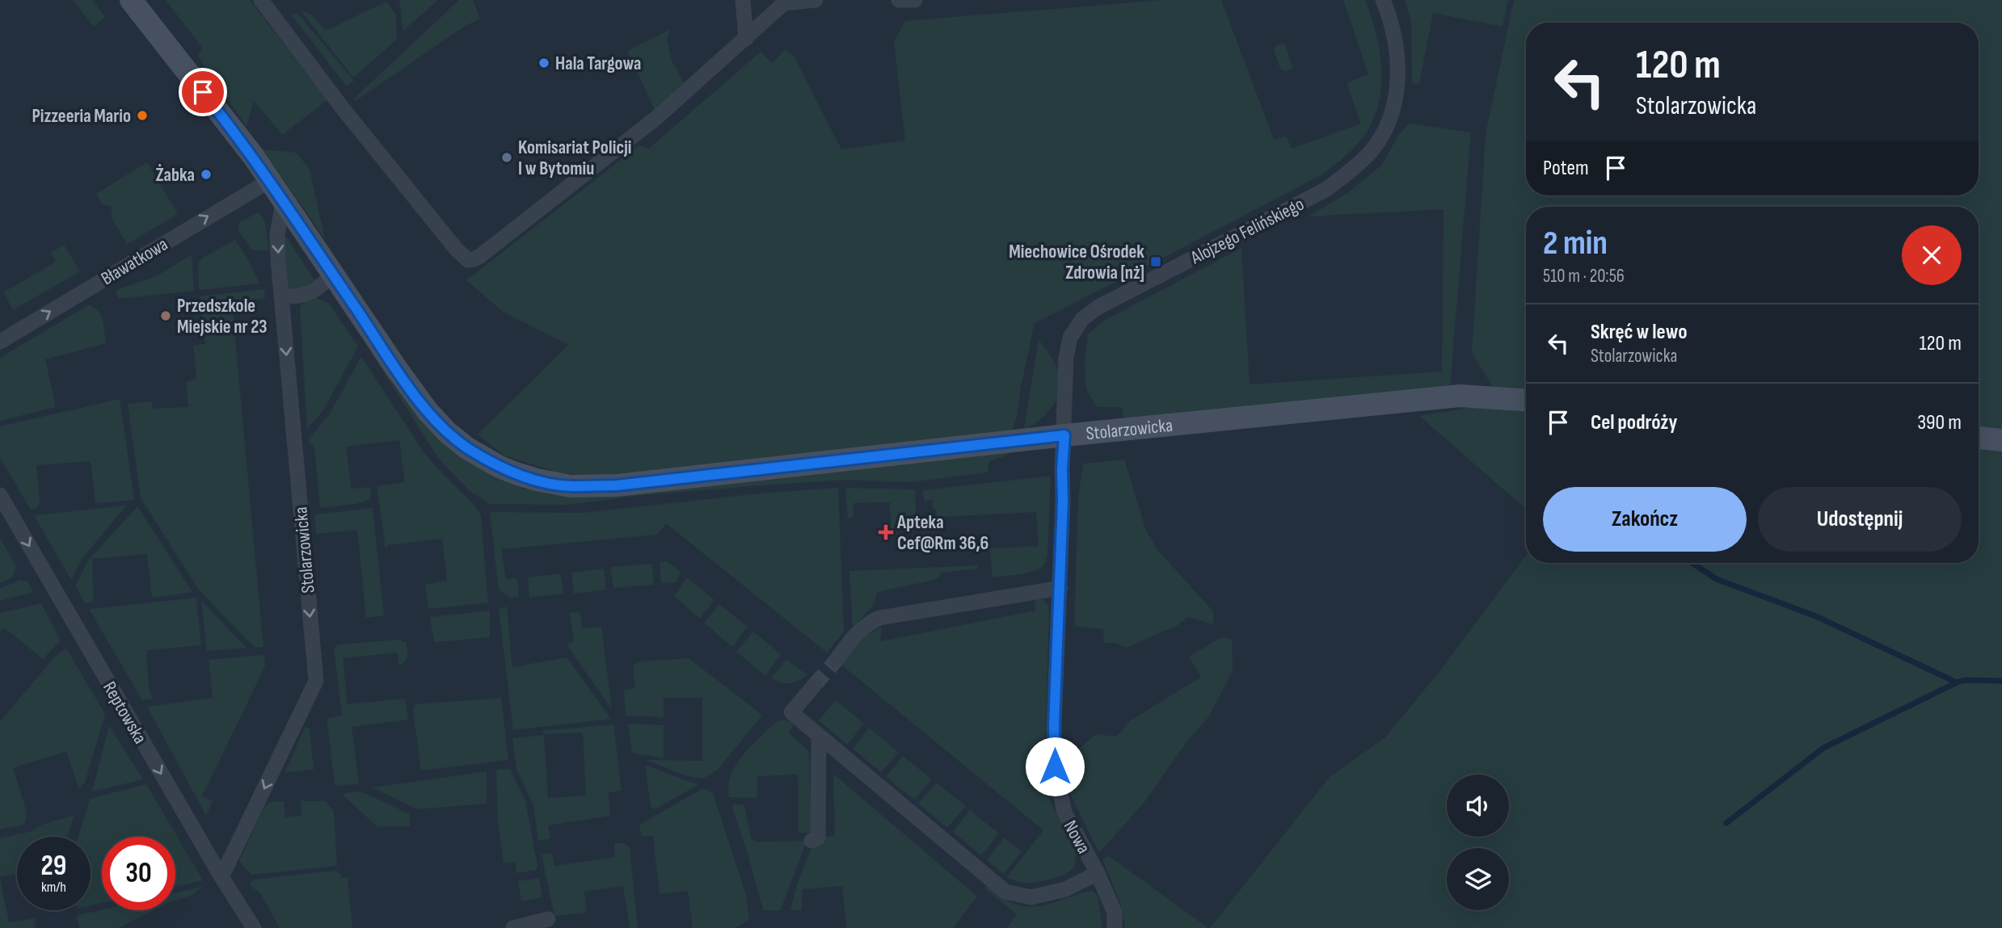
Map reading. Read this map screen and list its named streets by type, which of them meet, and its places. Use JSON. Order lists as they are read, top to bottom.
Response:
{
  "streets": {
    "street": [
      "Alojzego Felińskiego",
      "Bławatkowa",
      "Stolarzowicka",
      "Reptowska",
      "Nowa"
    ]
  },
  "crossings": [
    ["Alojzego Felińskiego", "Stolarzowicka"],
    ["Alojzego Felińskiego", "Nowa"],
    ["Bławatkowa", "Stolarzowicka"],
    ["Stolarzowicka", "Reptowska"],
    ["Stolarzowicka", "Nowa"]
  ],
  "one_way": ["Bławatkowa", "Reptowska"],
  "places": {
    "other": [
      "Hala Targowa",
      "Pizzeeria Mario",
      "Komisariat Policji I w Bytomiu",
      "Żabka",
      "Przedszkole Miejskie nr 23"
    ],
    "transit": ["Miechowice Ośrodek Zdrowia [nż]"],
    "health": ["Apteka Cef@Rm 36,6"]
  },
  "page": {
    "turn": ["120 m", "Stolarzowicka"],
    "then": "Potem",
    "heading": ["2 min", "510 m · 20:56"],
    "list": [
      {
        "name": "Skręć w lewo",
        "note": "Stolarzowicka",
        "value": "120 m"
      },
      {
        "name": "Cel podróży",
        "value": "390 m"
      }
    ],
    "buttons": ["Zakończ", "Udostępnij"],
    "speed": "29 km/h",
    "limit": "30"
  }
}
